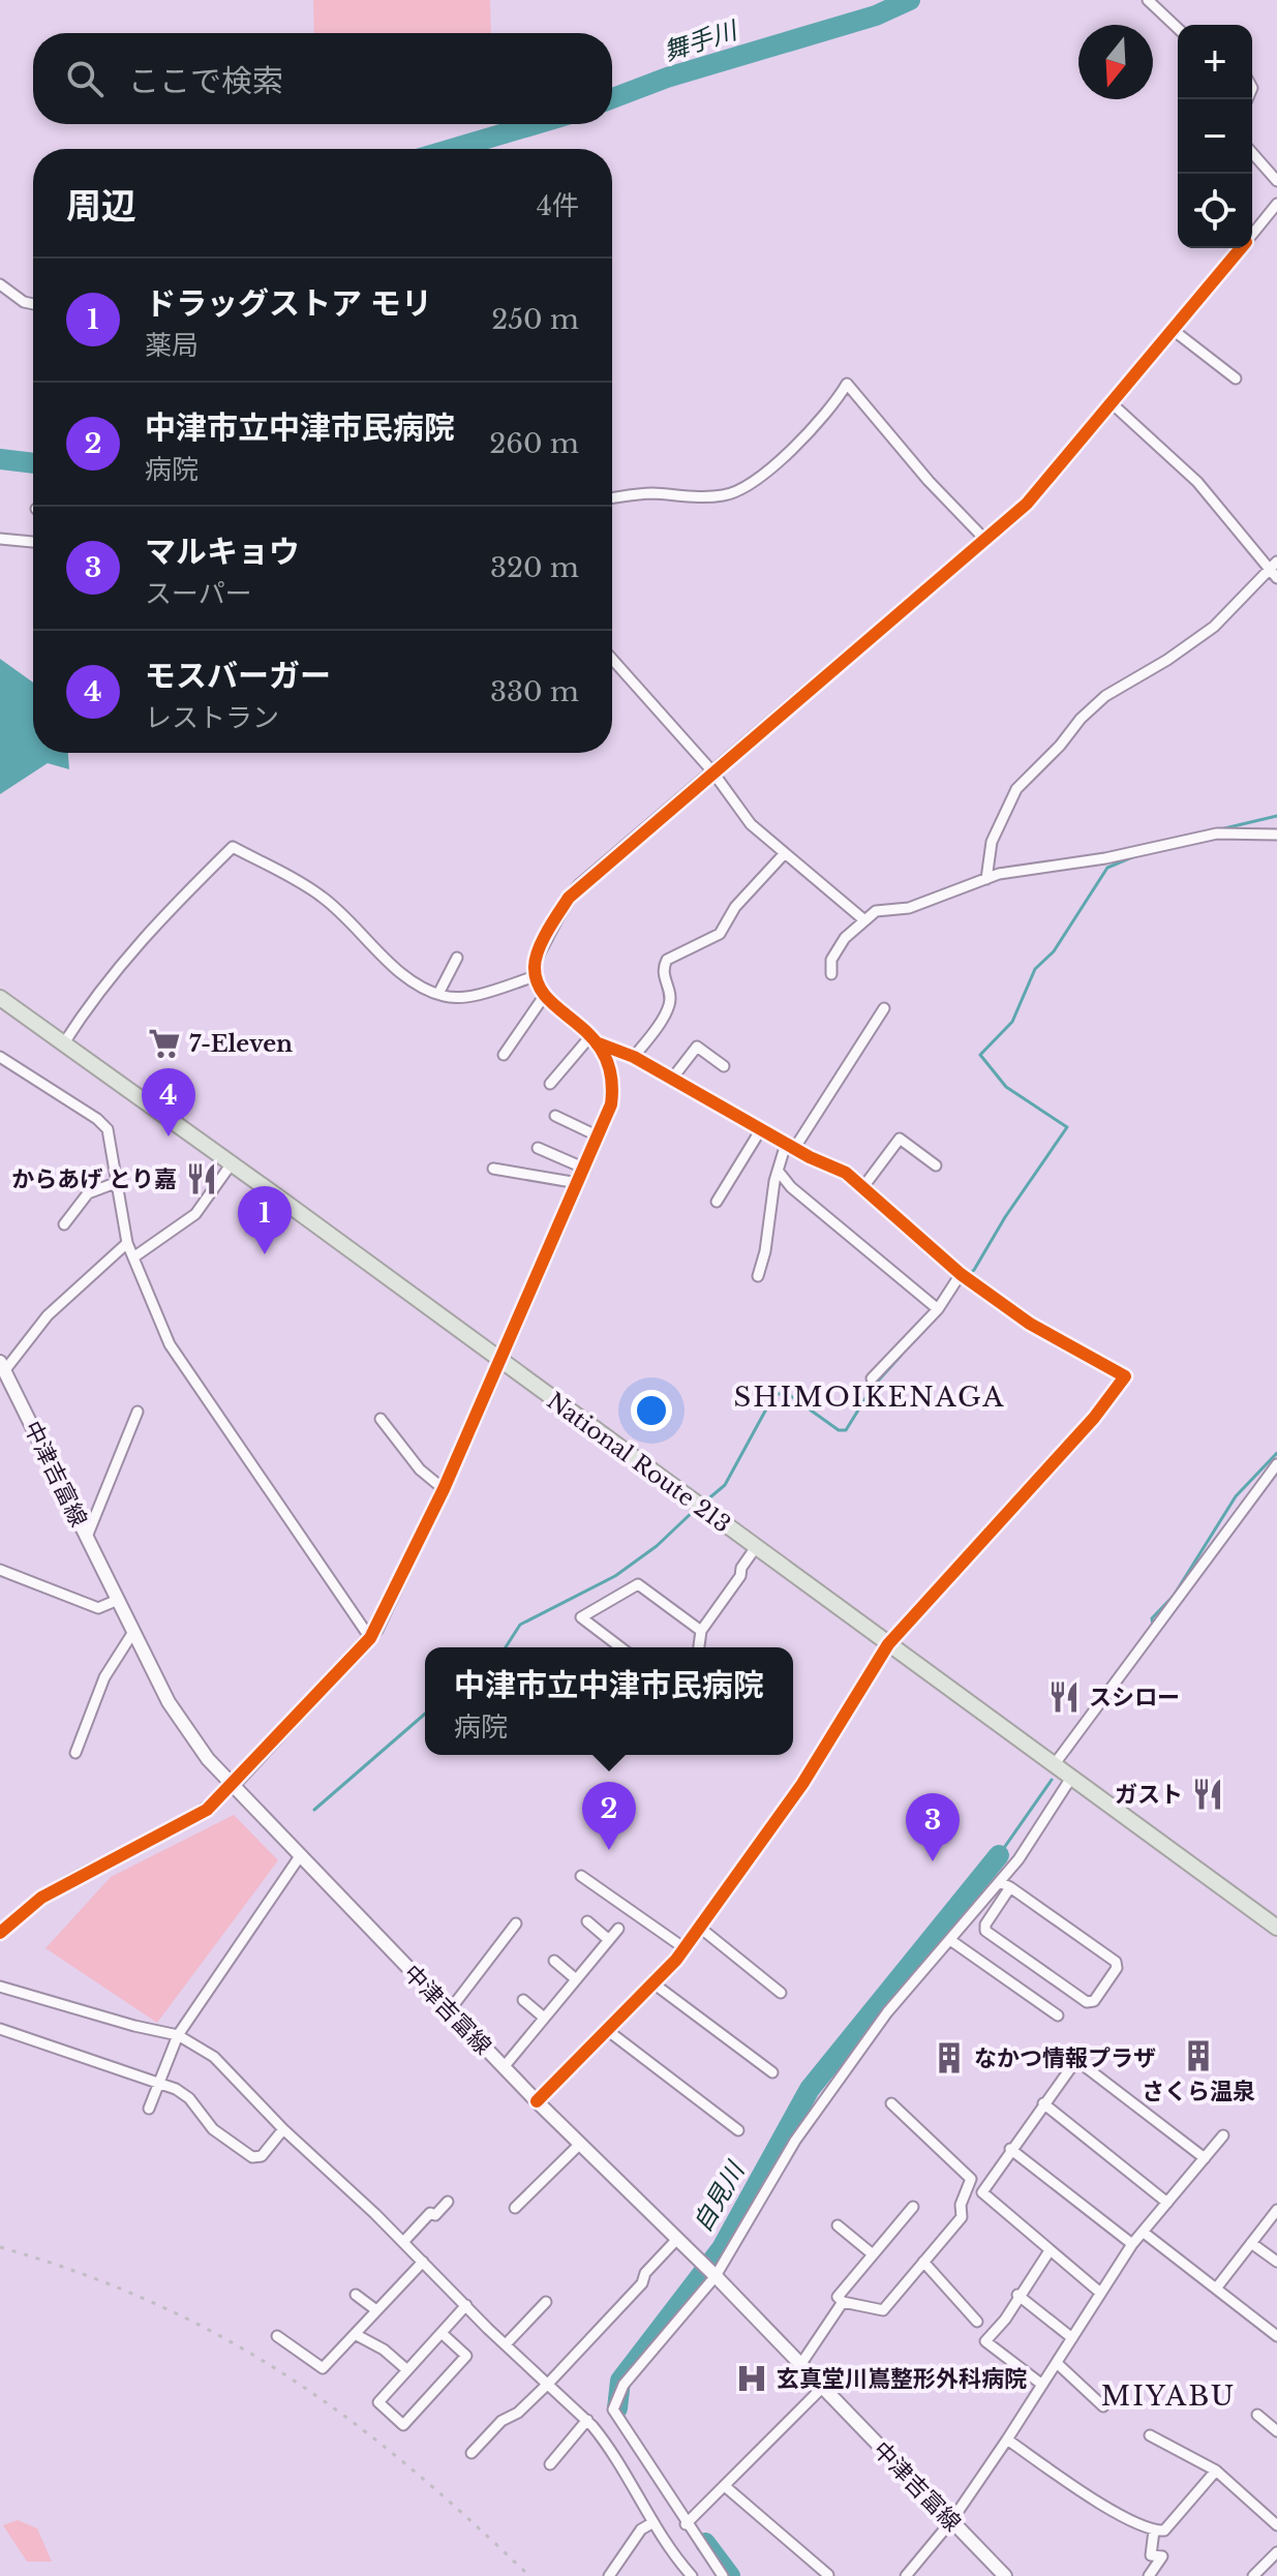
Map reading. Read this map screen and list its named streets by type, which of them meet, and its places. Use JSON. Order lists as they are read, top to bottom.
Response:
{
  "streets": {
    "highway": ["National Route 213"],
    "main road": ["中津吉富線"]
  },
  "districts": ["SHIMOIKENAGA", "MIYABU"],
  "water": ["舞手川", "自見川"],
  "places": {
    "supermarket": ["7-Eleven"],
    "restaurant": ["からあげ とり嘉", "スシロー", "ガスト"],
    "building": ["さくら温泉", "なかつ情報プラザ"],
    "hospital": ["玄真堂川嶌整形外科病院"]
  },
  "north": "bottom",
  "page": {
    "map_buttons": ["+", "−"],
    "search": "ここで検索",
    "heading": ["周辺", "4件"],
    "list": [
      {
        "mark": "1",
        "name": "ドラッグストア モリ",
        "note": "薬局",
        "value": "250 m"
      },
      {
        "mark": "2",
        "name": "中津市立中津市民病院",
        "note": "病院",
        "value": "260 m"
      },
      {
        "mark": "3",
        "name": "マルキョウ",
        "note": "スーパー",
        "value": "320 m"
      },
      {
        "mark": "4",
        "name": "モスバーガー",
        "note": "レストラン",
        "value": "330 m"
      }
    ],
    "pins": [
      "4",
      "1",
      "2",
      "3"
    ],
    "popup": ["中津市立中津市民病院", "病院"]
  }
}
